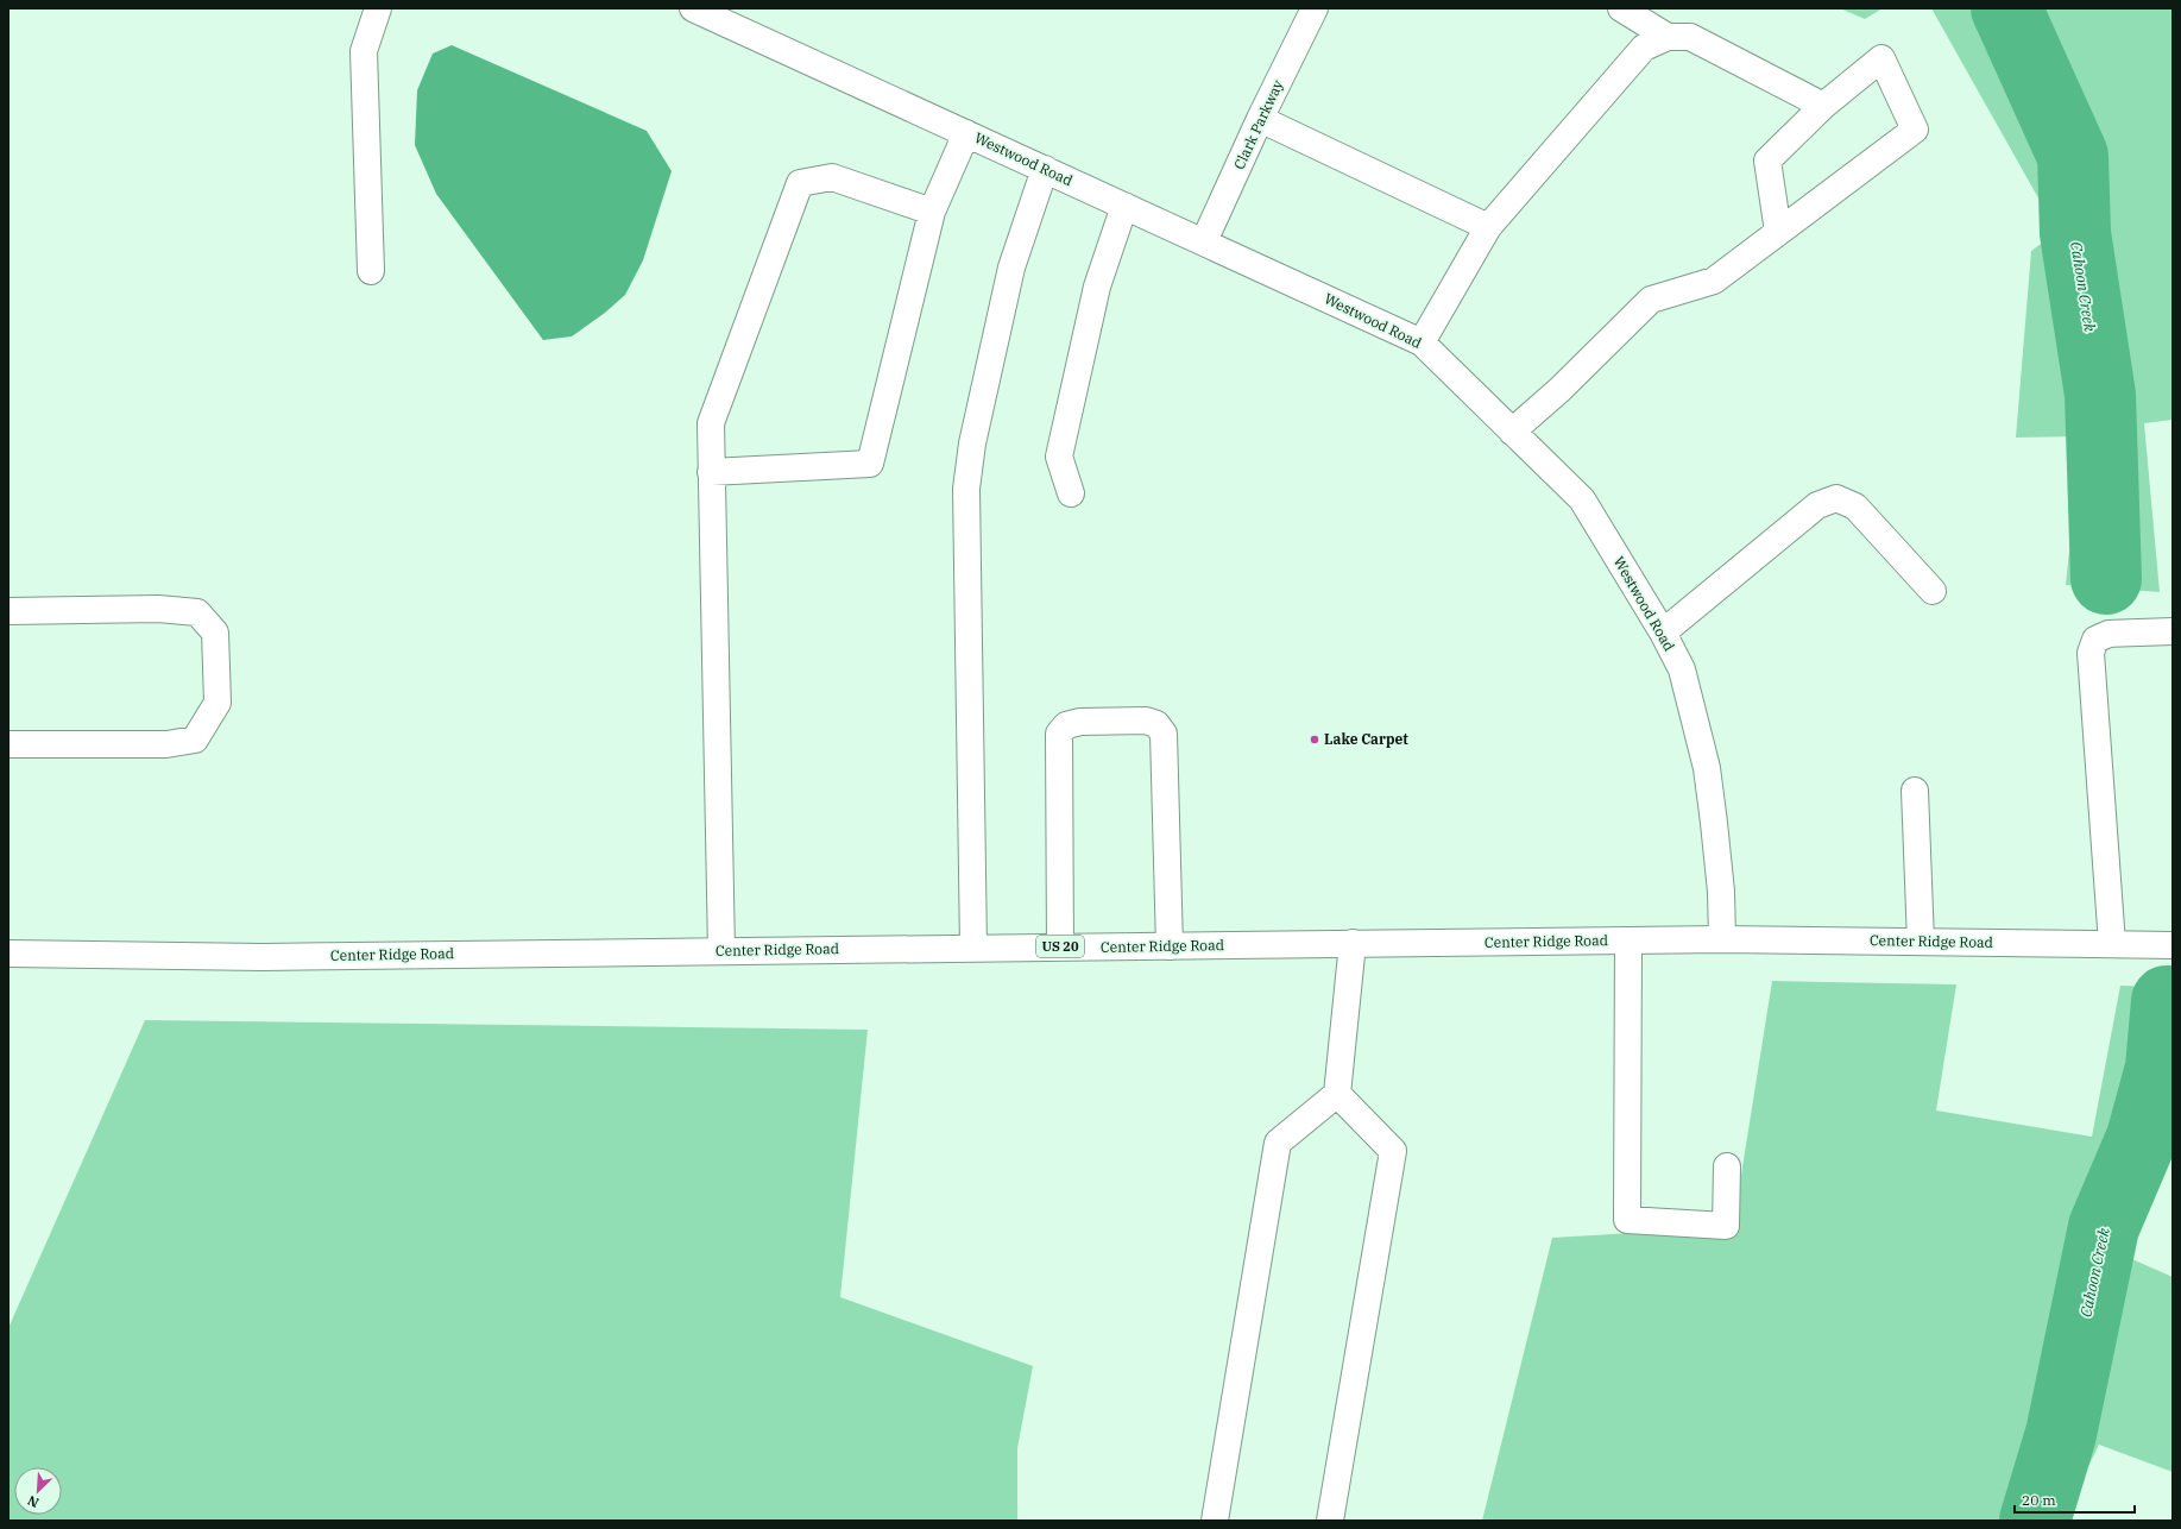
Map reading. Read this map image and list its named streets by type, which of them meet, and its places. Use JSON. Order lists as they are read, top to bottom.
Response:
{
  "streets": {
    "main road": [
      "Clark Parkway",
      "Westwood Road",
      "Center Ridge Road",
      "US 20"
    ]
  },
  "crossings": [
    ["Clark Parkway", "Westwood Road"],
    ["Westwood Road", "Center Ridge Road"]
  ],
  "water": ["Cahoon Creek"],
  "places": ["Lake Carpet"],
  "scale_bar": "20 m",
  "north": "bottom left"
}
